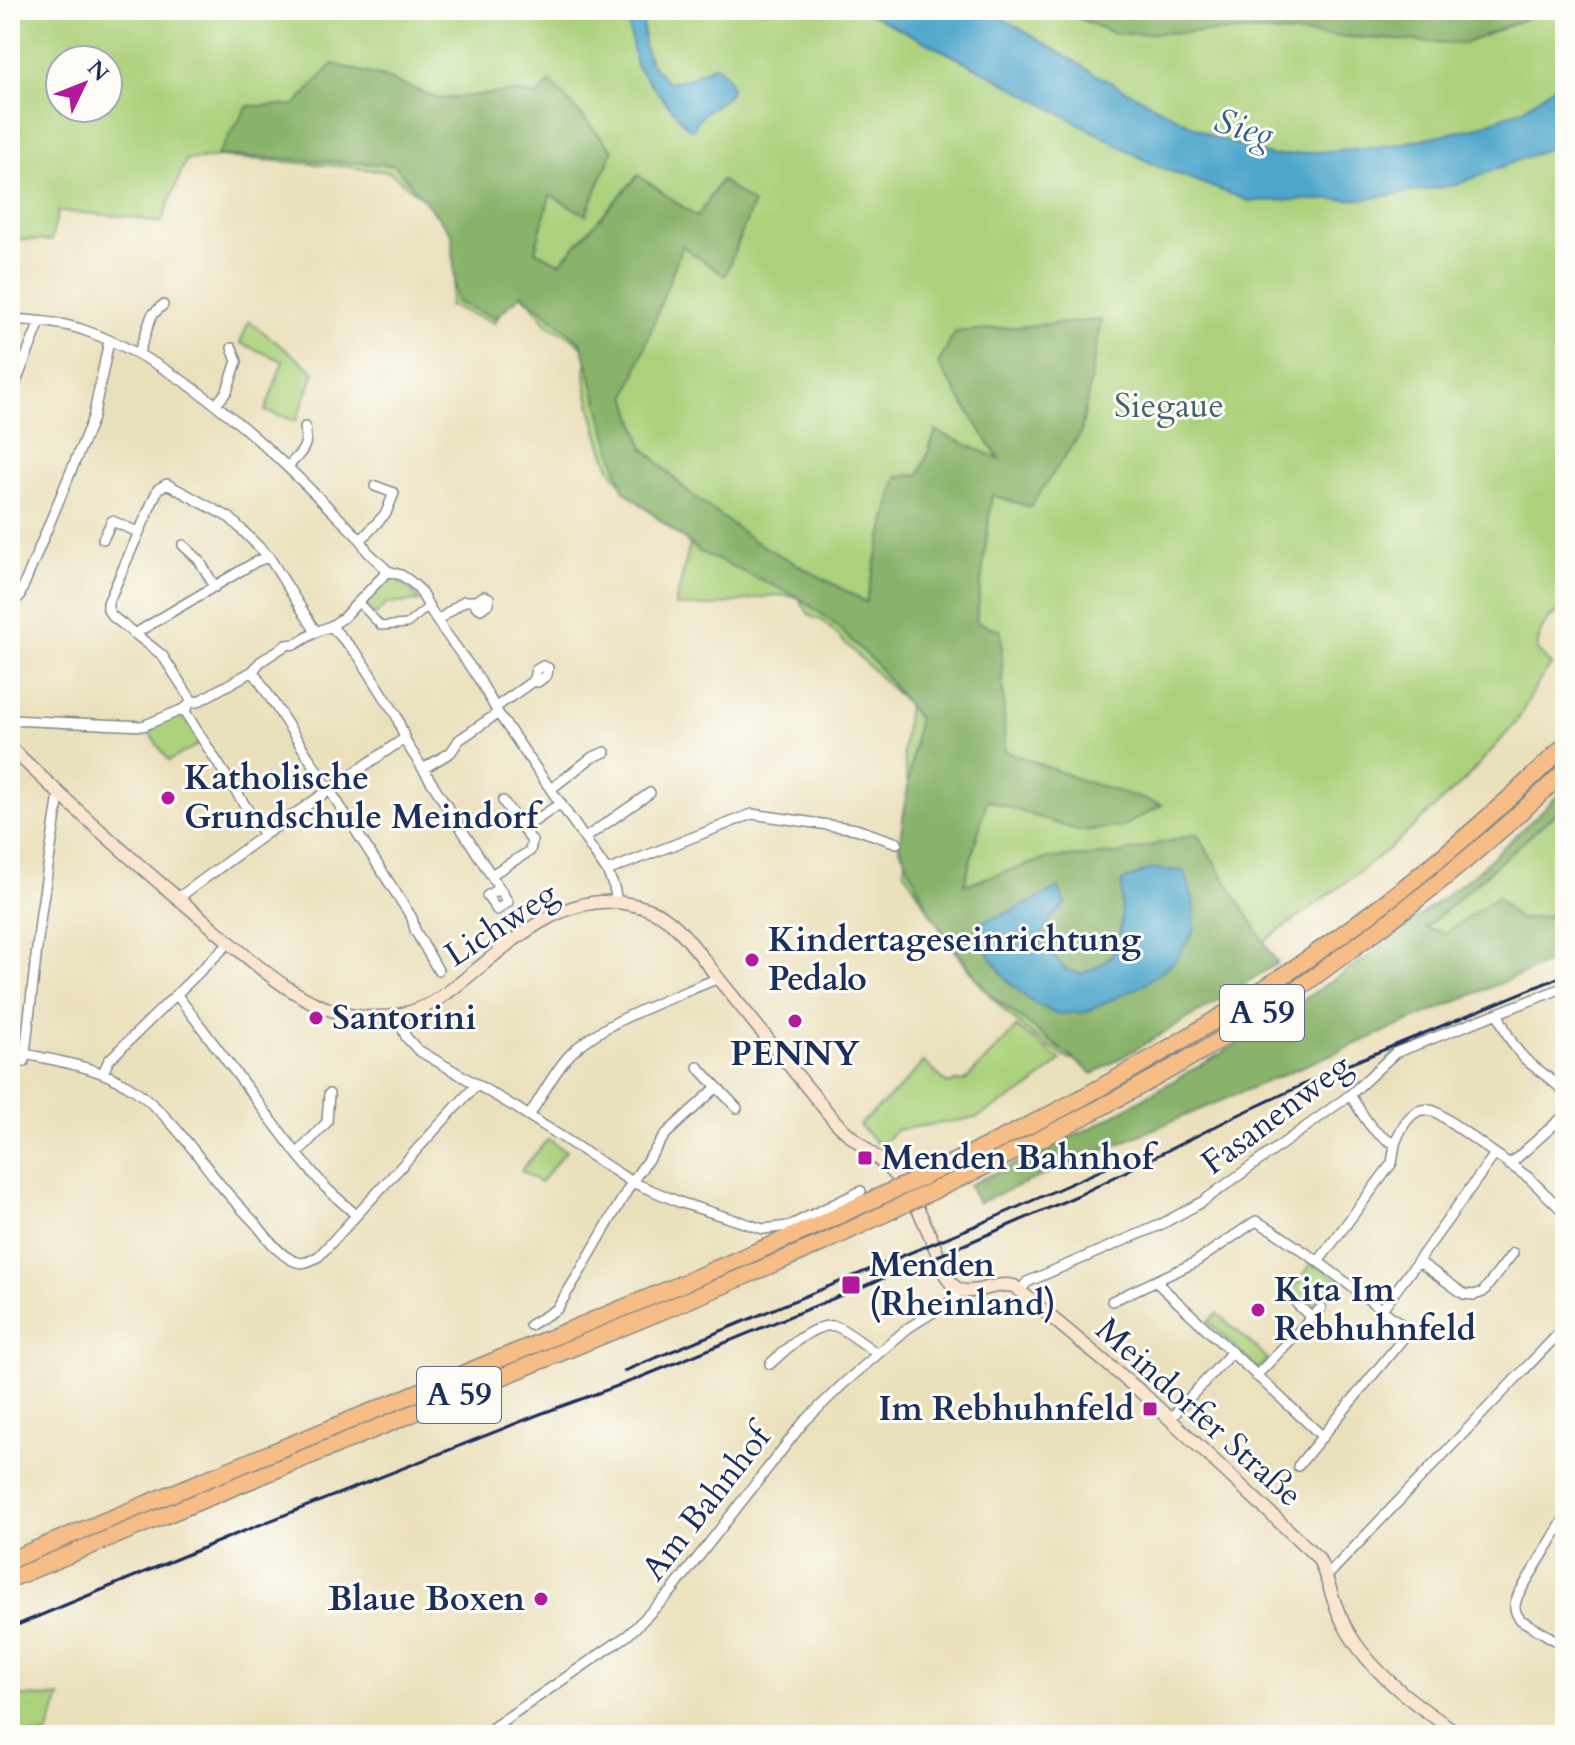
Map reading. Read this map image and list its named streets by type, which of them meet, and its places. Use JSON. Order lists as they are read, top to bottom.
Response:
{
  "streets": {
    "highway": ["A 59"],
    "main road": ["Lichweg", "Meindorfer Straße"],
    "street": ["Fasanenweg", "Am Bahnhof"]
  },
  "crossings": [
    ["Fasanenweg", "Meindorfer Straße"]
  ],
  "water": ["Sieg"],
  "parks": ["Siegaue"],
  "places": {
    "other": [
      "Katholische Grundschule Meindorf",
      "Kindertageseinrichtung Pedalo",
      "Santorini",
      "PENNY",
      "Kita Im Rebhuhnfeld",
      "Blaue Boxen"
    ],
    "transit": ["Menden Bahnhof", "Menden (Rheinland)", "Im Rebhuhnfeld"]
  },
  "north": "top right"
}
